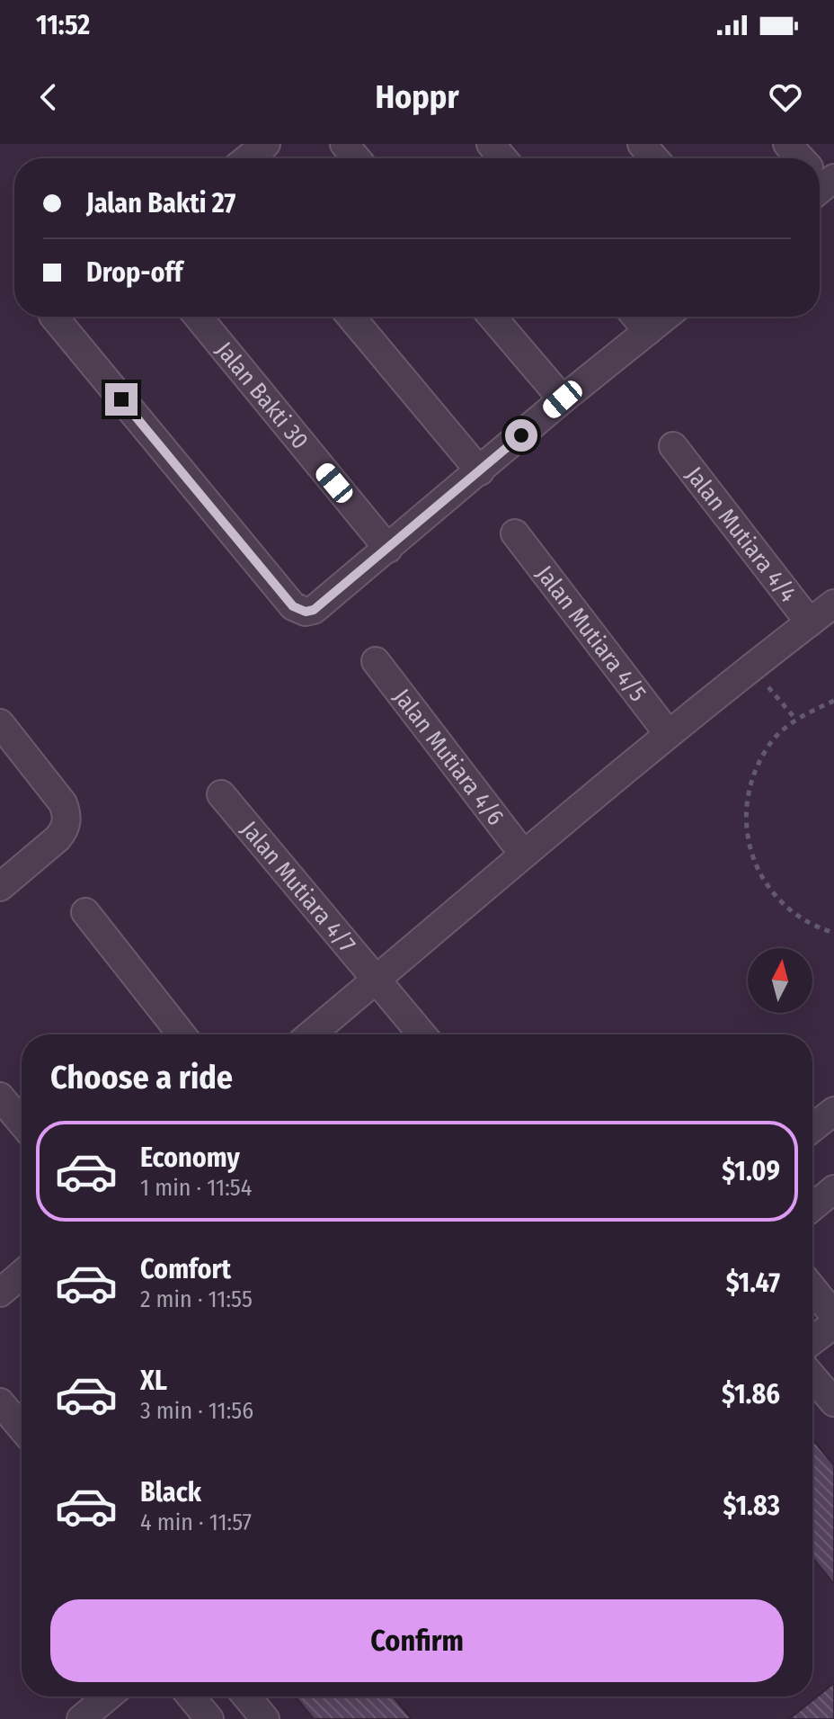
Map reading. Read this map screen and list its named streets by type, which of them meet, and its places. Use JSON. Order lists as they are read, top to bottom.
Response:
{
  "streets": {
    "street": [
      "Jalan Bakti 30",
      "Jalan Mutiara 4/4",
      "Jalan Mutiara 4/5",
      "Jalan Mutiara 4/6",
      "Jalan Mutiara 4/7"
    ]
  },
  "north": "top",
  "page": {
    "status": "11:52",
    "header": "Hoppr",
    "banner": ["Jalan Bakti 27", "Drop-off"],
    "heading": "Choose a ride",
    "list": [
      {
        "name": "Economy",
        "note": "1 min · 11:54",
        "value": "$1.09"
      },
      {
        "name": "Comfort",
        "note": "2 min · 11:55",
        "value": "$1.47"
      },
      {
        "name": "XL",
        "note": "3 min · 11:56",
        "value": "$1.86"
      },
      {
        "name": "Black",
        "note": "4 min · 11:57",
        "value": "$1.83"
      }
    ],
    "buttons": "Confirm"
  }
}
